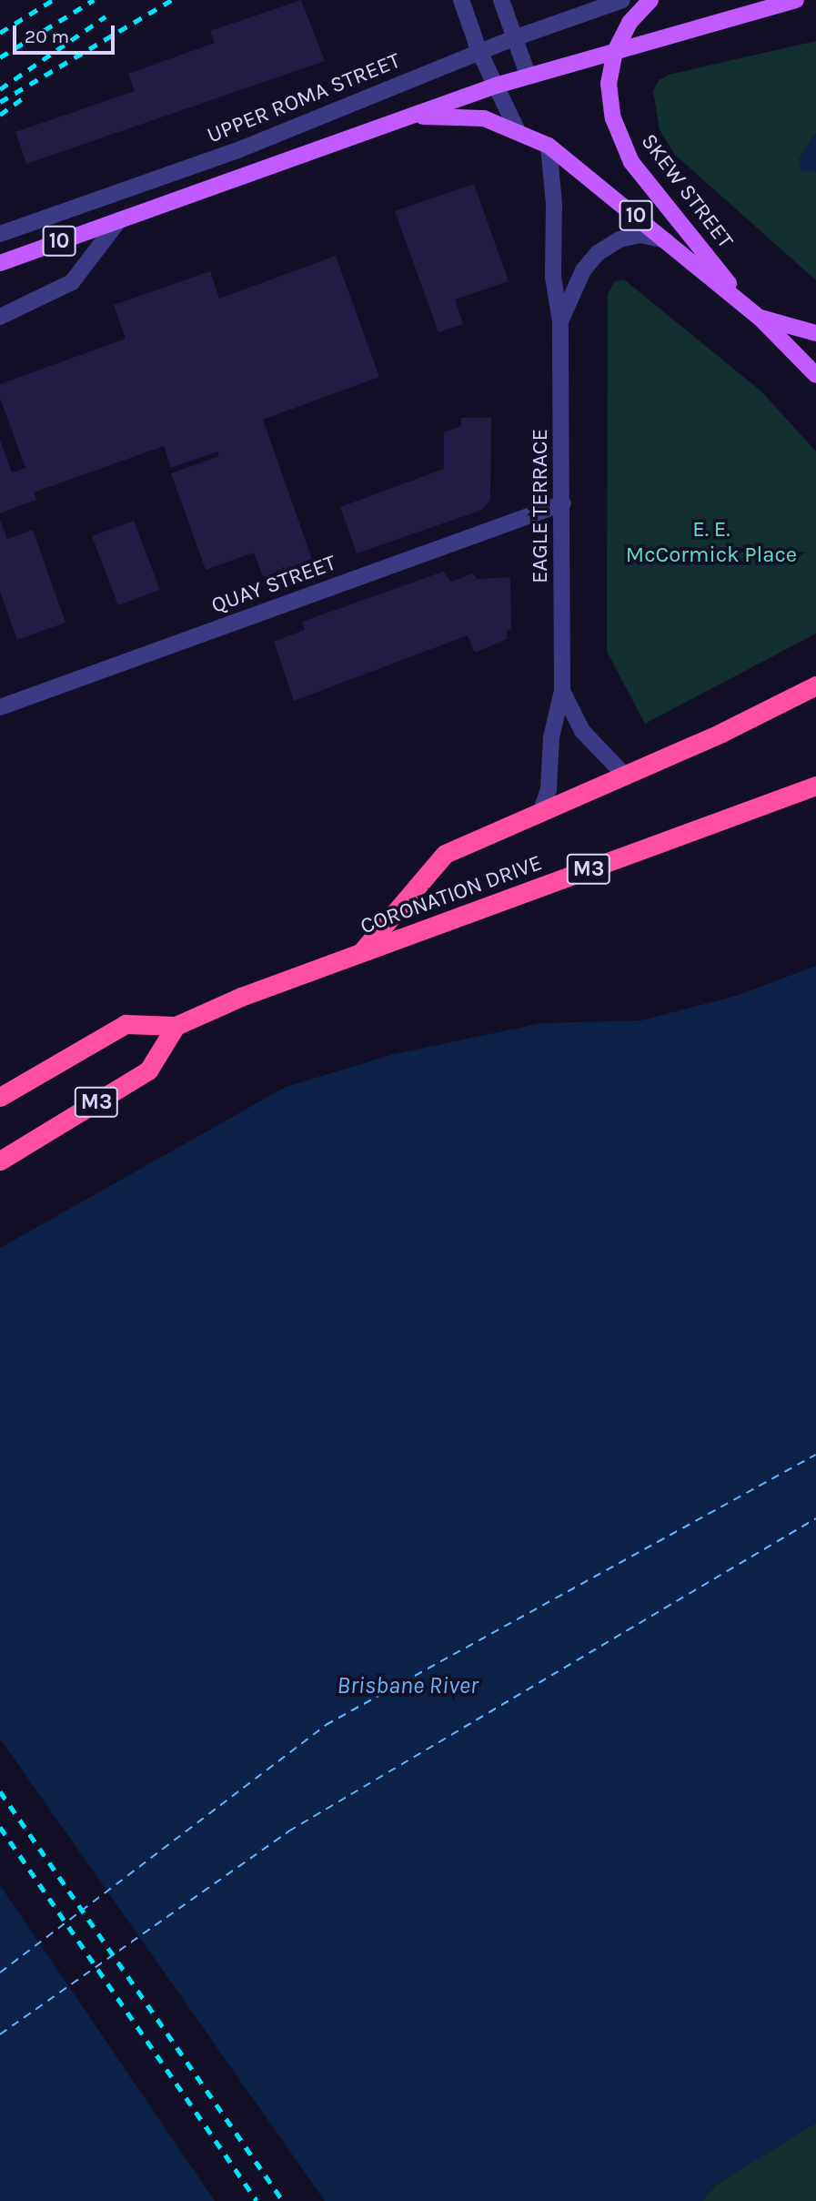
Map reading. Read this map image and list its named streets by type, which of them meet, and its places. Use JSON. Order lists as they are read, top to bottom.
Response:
{
  "streets": {
    "highway": ["M3", "CORONATION DRIVE"],
    "main road": ["SKEW STREET", "10"],
    "street": ["UPPER ROMA STREET", "EAGLE TERRACE", "QUAY STREET"]
  },
  "crossings": [
    ["SKEW STREET", "10"],
    ["SKEW STREET", "EAGLE TERRACE"],
    ["EAGLE TERRACE", "QUAY STREET"],
    ["M3", "CORONATION DRIVE"]
  ],
  "water": ["Brisbane River"],
  "parks": ["E. E. McCormick Place"],
  "scale_bar": "20 m"
}
